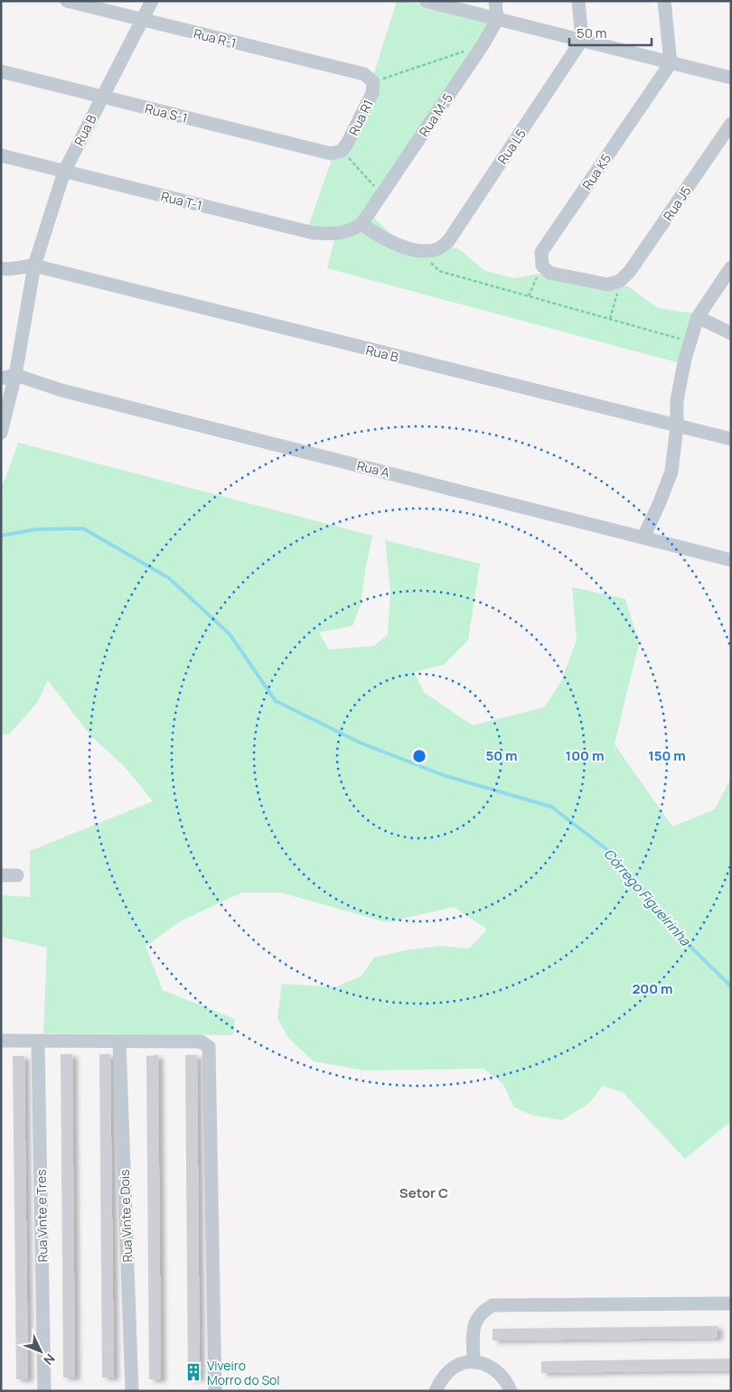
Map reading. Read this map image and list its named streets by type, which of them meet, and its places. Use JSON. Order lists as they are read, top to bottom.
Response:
{
  "streets": {
    "street": [
      "Rua R-1",
      "Rua S-1",
      "Rua M-5",
      "Rua R1",
      "Rua B",
      "Rua L5",
      "Rua K5",
      "Rua T-1",
      "Rua J5",
      "Rua A",
      "Rua Vinte e Tres",
      "Rua Vinte e Dois"
    ]
  },
  "crossings": [
    ["Rua R-1", "Rua R1"],
    ["Rua R-1", "Rua B"],
    ["Rua S-1", "Rua R1"],
    ["Rua S-1", "Rua B"],
    ["Rua M-5", "Rua T-1"],
    ["Rua B", "Rua T-1"],
    ["Rua B", "Rua A"]
  ],
  "districts": ["Setor C"],
  "water": ["Córrego Figueirinha"],
  "places": {
    "building": ["Viveiro Morro do Sol"]
  },
  "scale_bar": "50 m",
  "north": "bottom right",
  "rings": [
    "50 m",
    "100 m",
    "150 m",
    "200 m"
  ]
}
